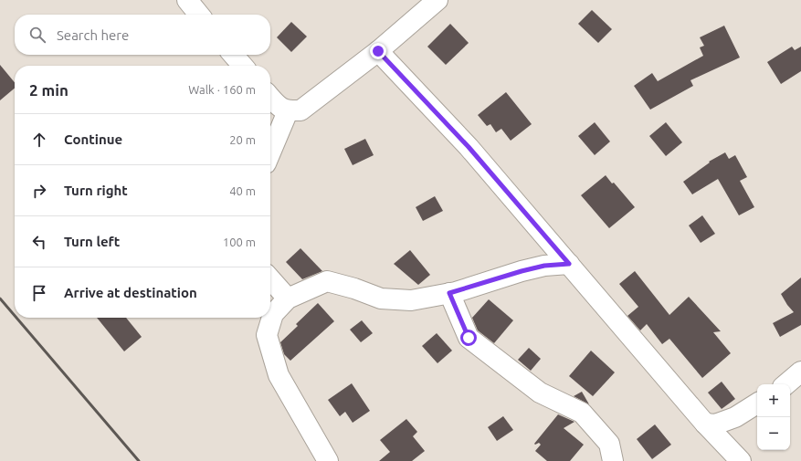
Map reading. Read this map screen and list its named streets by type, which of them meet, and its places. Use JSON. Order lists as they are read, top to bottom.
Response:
{
  "page": {
    "search": "Search here",
    "heading": ["2 min", "Walk · 160 m"],
    "list": [
      ["Continue", "20 m"],
      ["Turn right", "40 m"],
      ["Turn left", "100 m"],
      "Arrive at destination"
    ],
    "map_buttons": ["+", "−"]
  }
}
